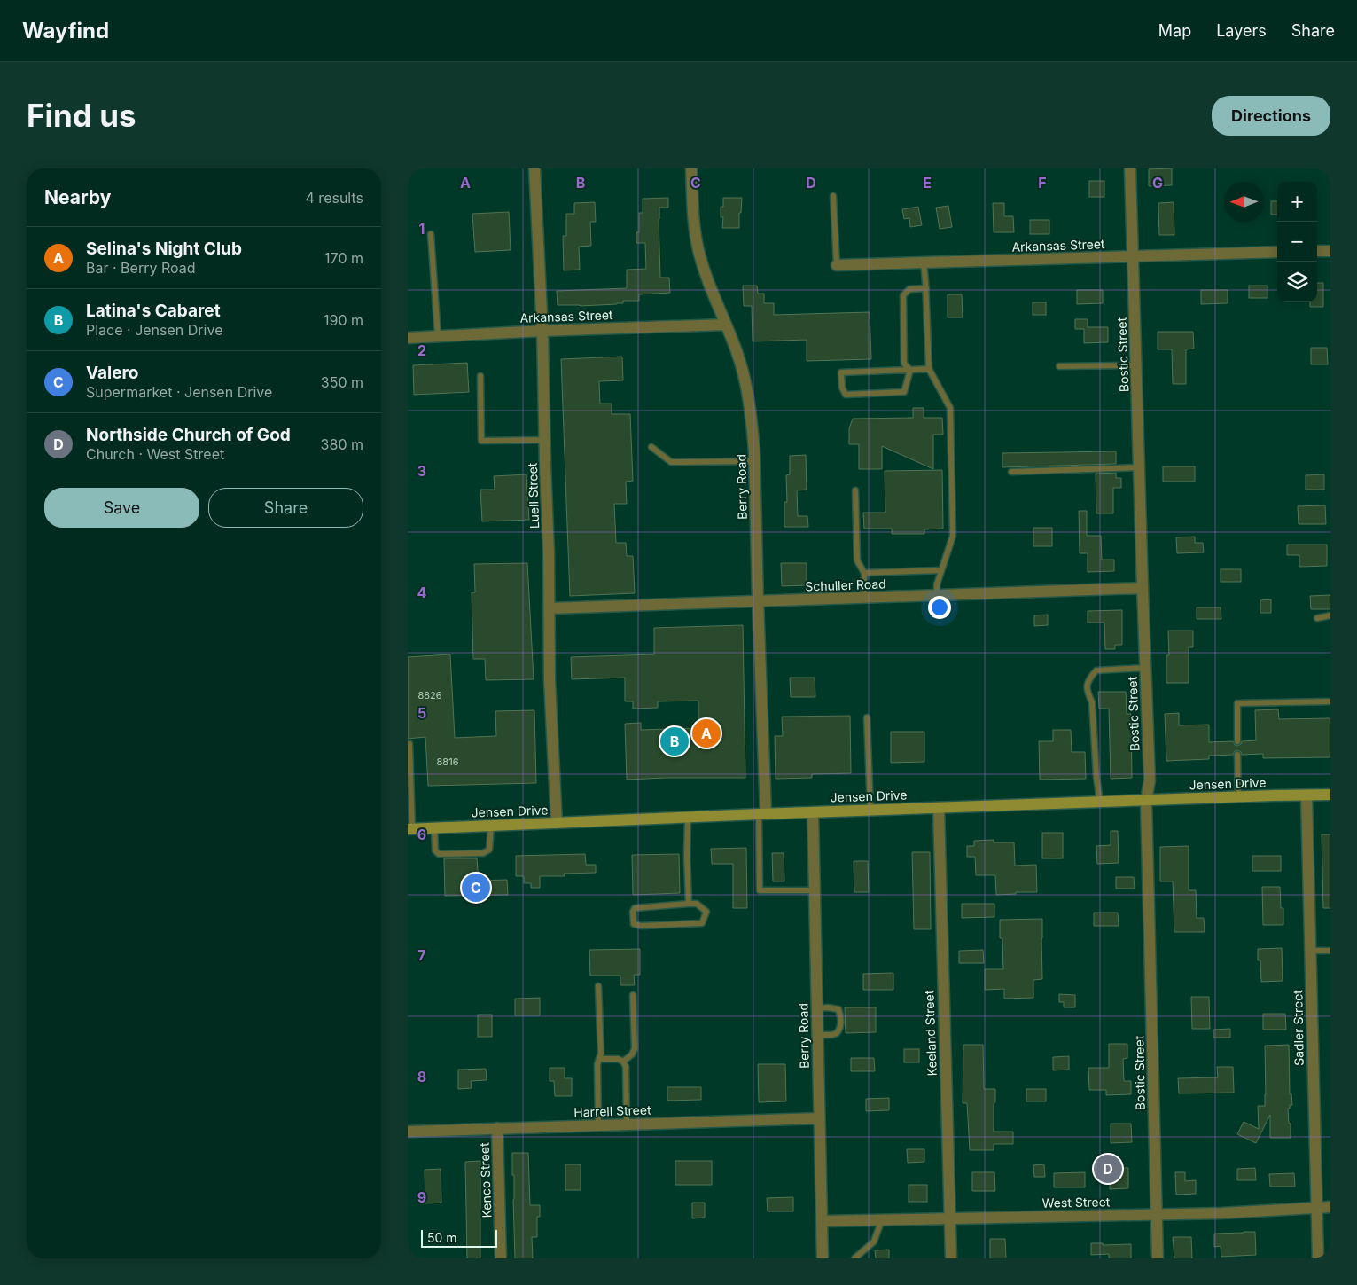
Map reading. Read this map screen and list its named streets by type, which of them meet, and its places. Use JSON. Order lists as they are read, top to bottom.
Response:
{
  "streets": {
    "main road": ["Jensen Drive"],
    "street": [
      "Arkansas Street",
      "Bostic Street",
      "Berry Road",
      "Luell Street",
      "Schuller Road",
      "Sadler Street",
      "Keeland Street",
      "Harrell Street",
      "Kenco Street",
      "West Street"
    ]
  },
  "crossings": [
    ["Arkansas Street", "Bostic Street"],
    ["Arkansas Street", "Berry Road"],
    ["Arkansas Street", "Luell Street"],
    ["Bostic Street", "Schuller Road"],
    ["Bostic Street", "Jensen Drive"],
    ["Bostic Street", "West Street"],
    ["Berry Road", "Schuller Road"],
    ["Berry Road", "Jensen Drive"],
    ["Berry Road", "Harrell Street"],
    ["Berry Road", "West Street"],
    ["Luell Street", "Schuller Road"],
    ["Luell Street", "Jensen Drive"],
    ["Jensen Drive", "Sadler Street"],
    ["Jensen Drive", "Keeland Street"],
    ["Sadler Street", "West Street"],
    ["Keeland Street", "West Street"],
    ["Harrell Street", "Kenco Street"]
  ],
  "house_numbers": ["8826", "8816"],
  "scale_bar": "50 m",
  "north": "left",
  "page": {
    "header": "Wayfind",
    "nav": ["Map", "Layers", "Share"],
    "buttons": [
      "Directions",
      ["Save", "Share"]
    ],
    "title": "Find us",
    "heading": ["Nearby", "4 results"],
    "map_buttons": ["+", "−"],
    "list": [
      {
        "mark": "A",
        "name": "Selina's Night Club",
        "note": "Bar · Berry Road",
        "value": "170 m"
      },
      {
        "mark": "B",
        "name": "Latina's Cabaret",
        "note": "Place · Jensen Drive",
        "value": "190 m"
      },
      {
        "mark": "C",
        "name": "Valero",
        "note": "Supermarket · Jensen Drive",
        "value": "350 m"
      },
      {
        "mark": "D",
        "name": "Northside Church of God",
        "note": "Church · West Street",
        "value": "380 m"
      }
    ],
    "pins": [
      "A",
      "B",
      "C",
      "D"
    ],
    "scale": "50 m"
  },
  "grid": {
    "columns": [
      "A",
      "B",
      "C",
      "D",
      "E",
      "F",
      "G"
    ],
    "rows": [
      "1",
      "2",
      "3",
      "4",
      "5",
      "6",
      "7",
      "8",
      "9"
    ]
  }
}
